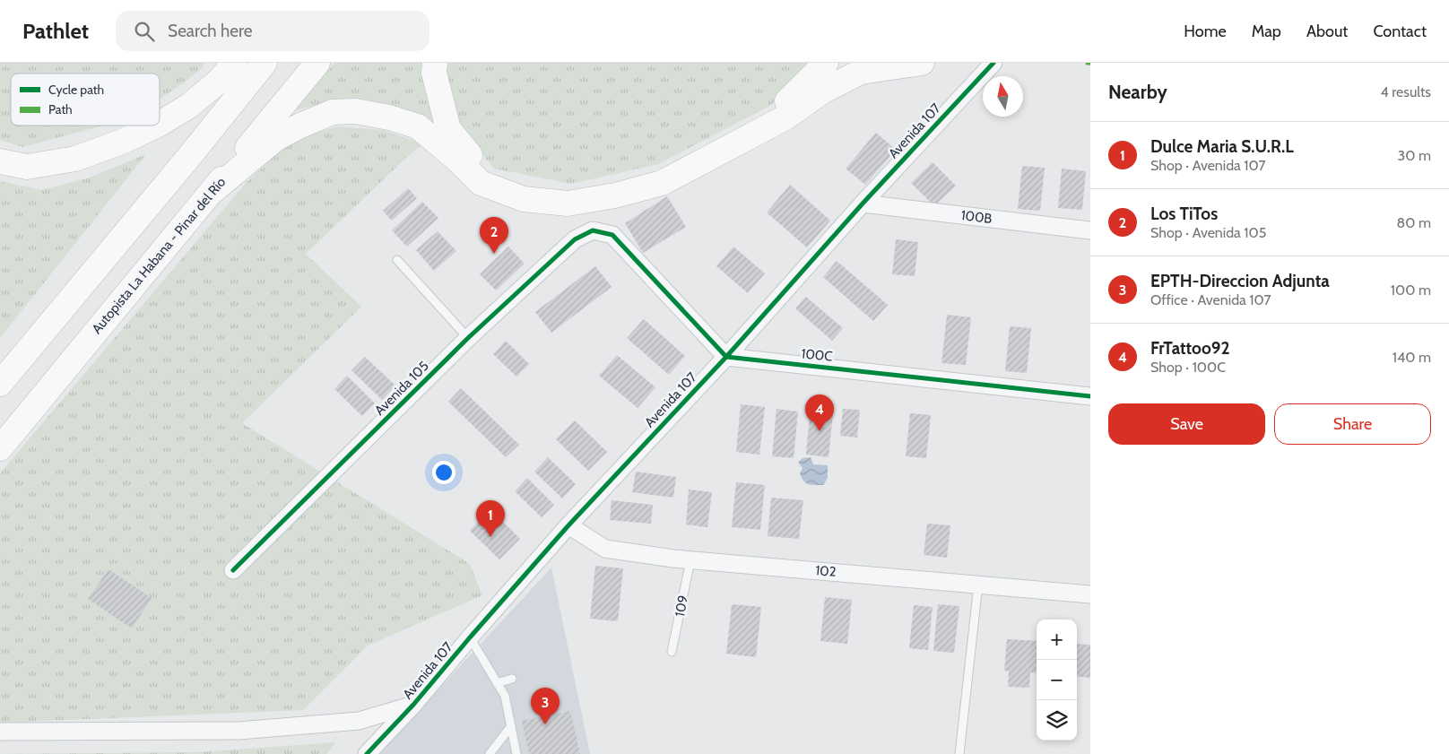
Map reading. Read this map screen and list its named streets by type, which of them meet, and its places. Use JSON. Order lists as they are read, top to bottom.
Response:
{
  "streets": {
    "highway": ["Autopista La Habana - Pinar del Río"],
    "street": [
      "Avenida 107",
      "100B",
      "100C",
      "Avenida 105",
      "102"
    ],
    "lane": ["109"]
  },
  "crossings": [
    ["Avenida 107", "100B"],
    ["Avenida 107", "100C"],
    ["Avenida 107", "Avenida 105"],
    ["Avenida 107", "102"],
    ["100C", "Avenida 105"],
    ["102", "109"]
  ],
  "legend": ["Cycle path", "Path"],
  "north": "top",
  "page": {
    "header": "Pathlet",
    "search": "Search here",
    "nav": [
      "Home",
      "Map",
      "About",
      "Contact"
    ],
    "heading": ["Nearby", "4 results"],
    "list": [
      {
        "mark": "1",
        "name": "Dulce Maria S.U.R.L",
        "note": "Shop · Avenida 107",
        "value": "30 m"
      },
      {
        "mark": "2",
        "name": "Los TiTos",
        "note": "Shop · Avenida 105",
        "value": "80 m"
      },
      {
        "mark": "3",
        "name": "EPTH-Direccion Adjunta",
        "note": "Office · Avenida 107",
        "value": "100 m"
      },
      {
        "mark": "4",
        "name": "FrTattoo92",
        "note": "Shop · 100C",
        "value": "140 m"
      }
    ],
    "pins": [
      "2",
      "4",
      "1",
      "3"
    ],
    "buttons": ["Save", "Share"],
    "map_buttons": ["+", "−"]
  }
}
